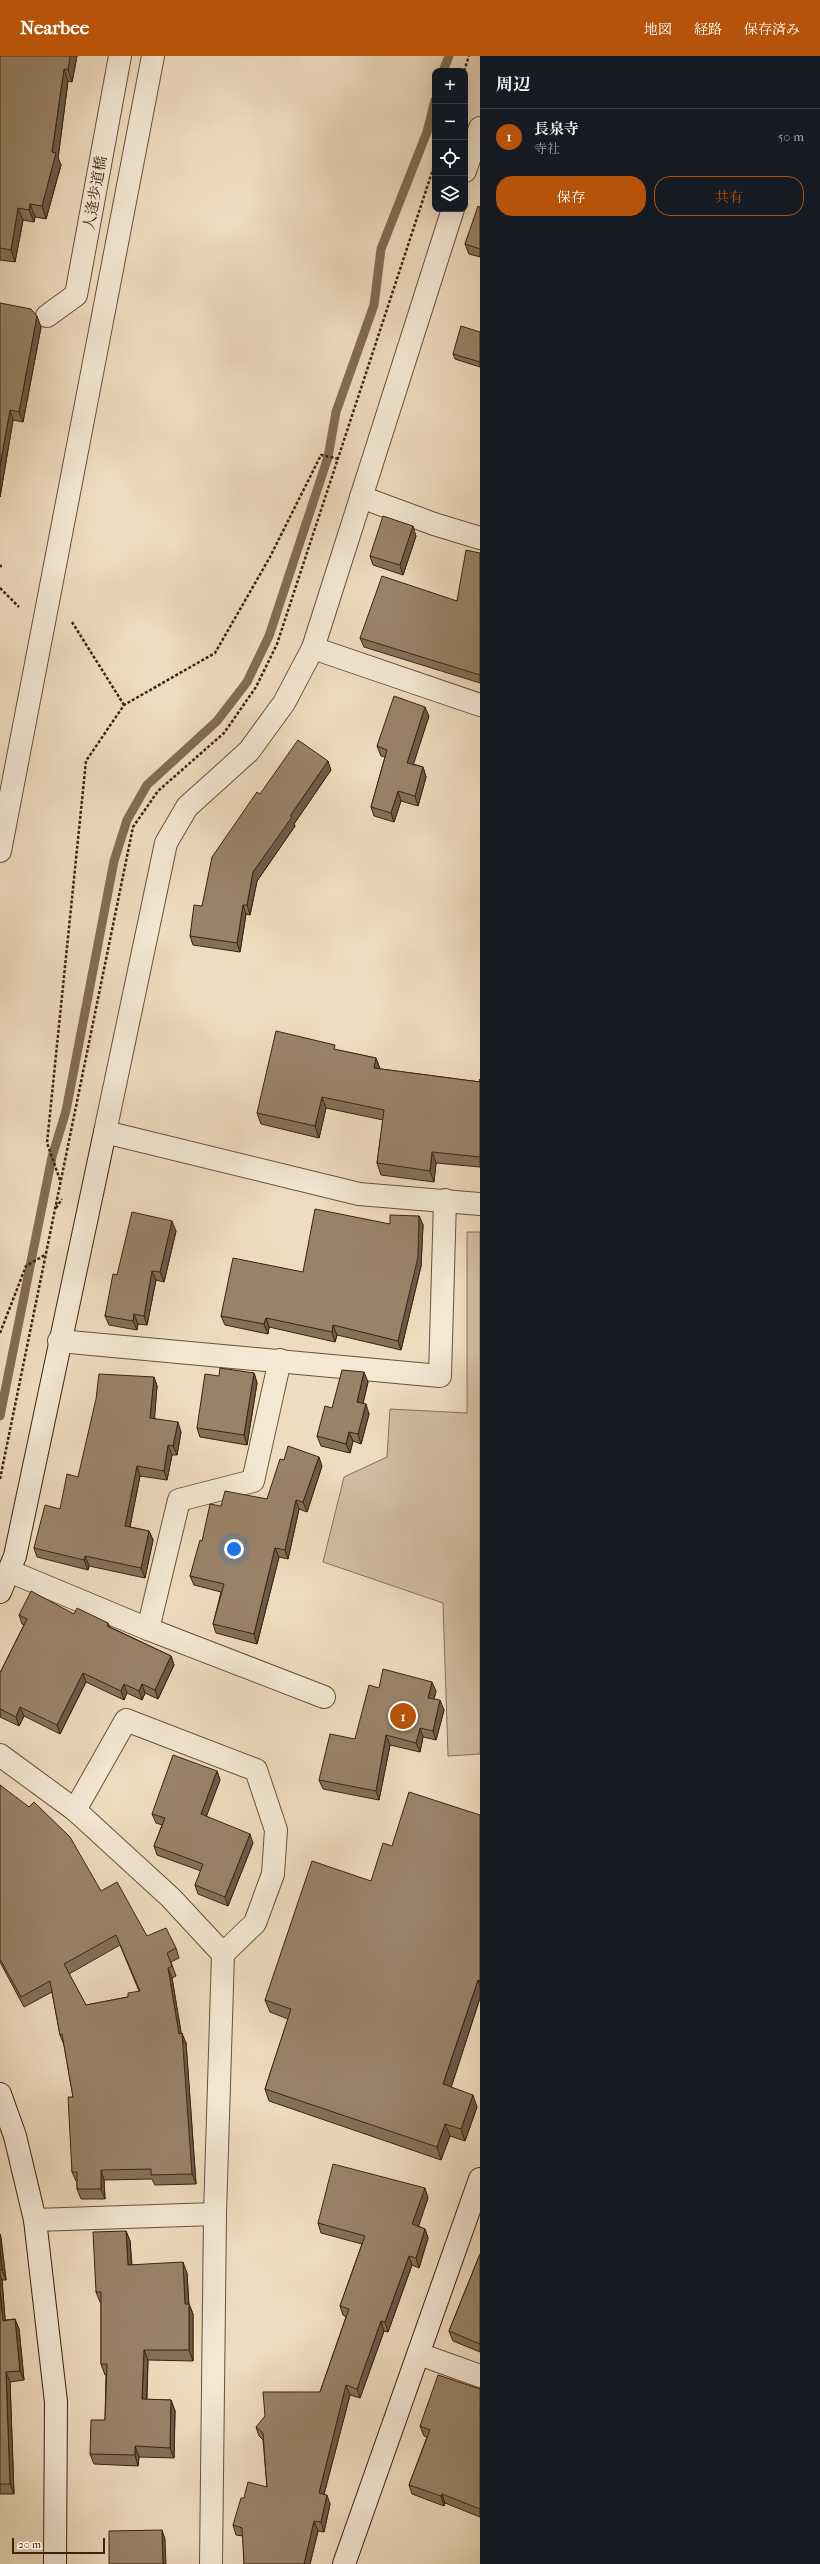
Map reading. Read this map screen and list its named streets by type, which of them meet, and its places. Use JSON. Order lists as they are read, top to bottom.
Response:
{
  "streets": {
    "street": ["人逢歩道橋"]
  },
  "scale_bar": "20 m",
  "page": {
    "header": "Nearbee",
    "nav": ["地図", "経路", "保存済み"],
    "heading": "周辺",
    "map_buttons": ["+", "−"],
    "list": [
      {
        "mark": "1",
        "name": "長泉寺",
        "note": "寺社",
        "value": "50 m"
      }
    ],
    "buttons": ["保存", "共有"],
    "pins": "1",
    "scale": "20 m"
  }
}
